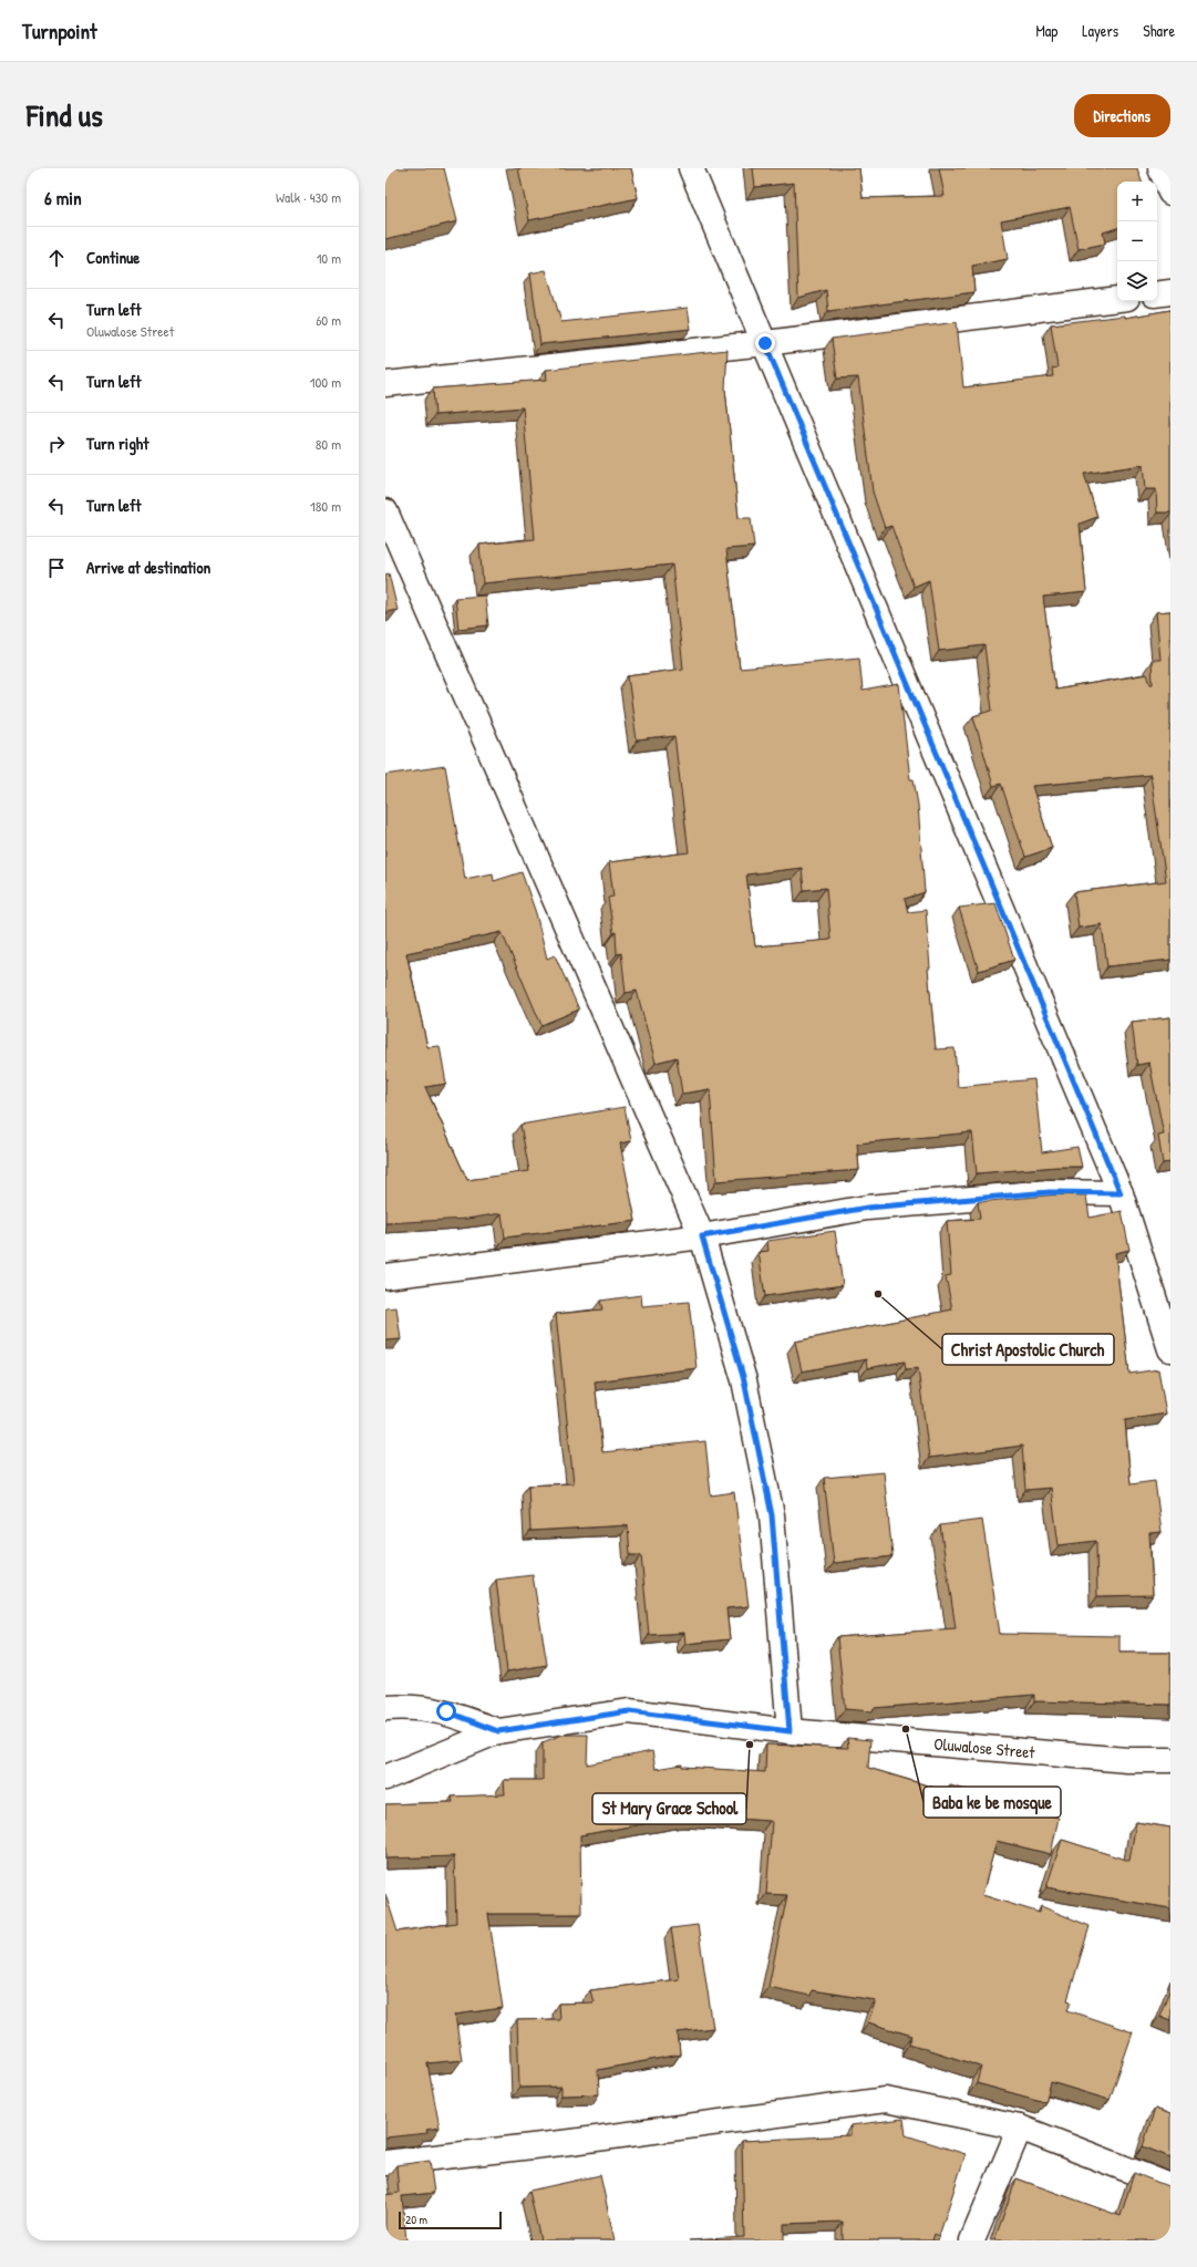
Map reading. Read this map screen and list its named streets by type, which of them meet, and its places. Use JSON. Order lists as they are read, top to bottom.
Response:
{
  "streets": {
    "street": ["Oluwalose Street"]
  },
  "places": ["Christ Apostolic Church", "Baba ke be mosque", "St Mary Grace School"],
  "scale_bar": "20 m",
  "page": {
    "header": "Turnpoint",
    "nav": ["Map", "Layers", "Share"],
    "title": "Find us",
    "buttons": "Directions",
    "heading": ["6 min", "Walk · 430 m"],
    "map_buttons": ["+", "−"],
    "list": [
      ["Continue", "10 m"],
      ["Turn left", "Oluwalose Street", "60 m"],
      ["Turn left", "100 m"],
      ["Turn right", "80 m"],
      ["Turn left", "180 m"],
      "Arrive at destination"
    ],
    "scale": "20 m"
  }
}
